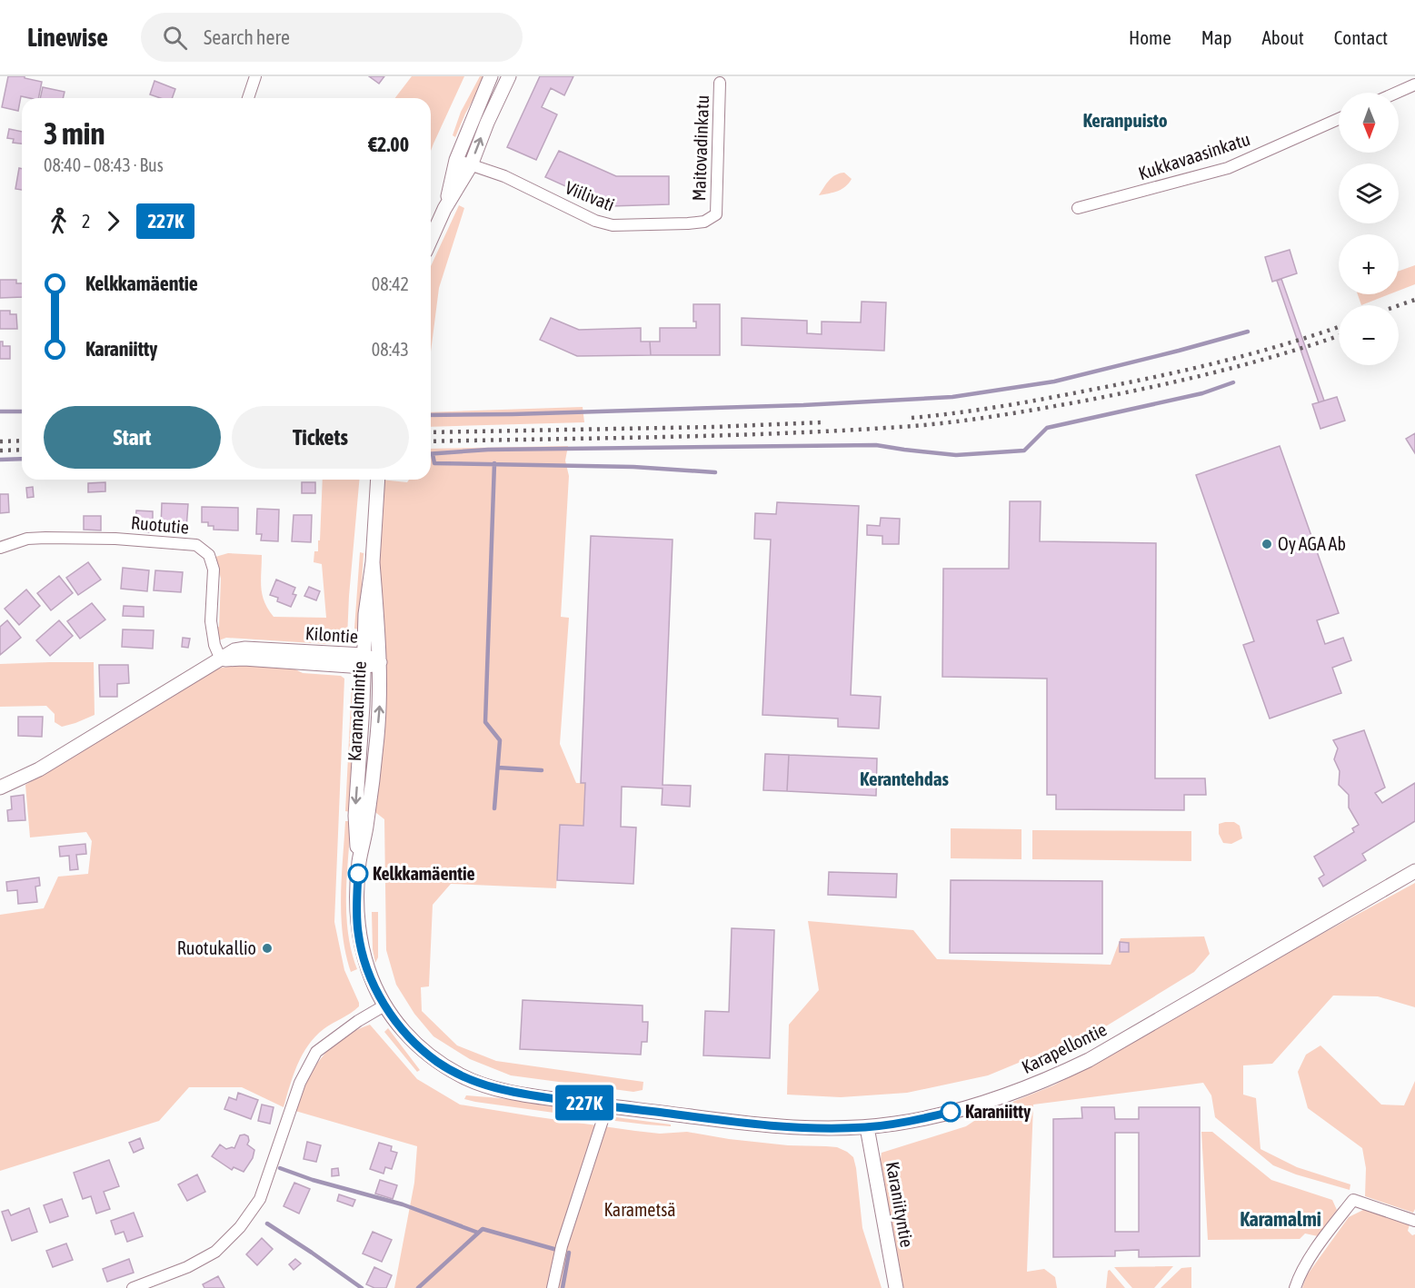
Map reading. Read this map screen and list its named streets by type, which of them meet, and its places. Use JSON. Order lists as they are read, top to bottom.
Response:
{
  "streets": {
    "street": [
      "Maitovadinkatu",
      "Kukkavaasinkatu",
      "Viilivati",
      "Ruotutie",
      "Kilontie",
      "Karamalmintie",
      "Karapellontie",
      "Karaniityntie"
    ]
  },
  "crossings": [
    ["Maitovadinkatu", "Viilivati"],
    ["Ruotutie", "Kilontie"],
    ["Kilontie", "Karamalmintie"],
    ["Karamalmintie", "Karapellontie"],
    ["Karapellontie", "Karaniityntie"]
  ],
  "districts": ["Keranpuisto", "Kerantehdas", "Karamalmi"],
  "parks": ["Karametsä"],
  "places": [
    "Oy AGA Ab",
    "Kelkkamäentie",
    "Ruotukallio",
    "Karaniitty"
  ],
  "lines": ["bus line 227K"],
  "north": "bottom",
  "page": {
    "header": "Linewise",
    "search": "Search here",
    "nav": [
      "Home",
      "Map",
      "About",
      "Contact"
    ],
    "on_map": "227K",
    "map_buttons": ["+", "−"],
    "heading": ["3 min", "08:40 – 08:43 · Bus", "€2.00"],
    "legs": ["2", "227K"],
    "list": [
      {
        "name": "Kelkkamäentie",
        "value": "08:42"
      },
      {
        "name": "Karaniitty",
        "value": "08:43"
      }
    ],
    "buttons": ["Start", "Tickets"]
  }
}
